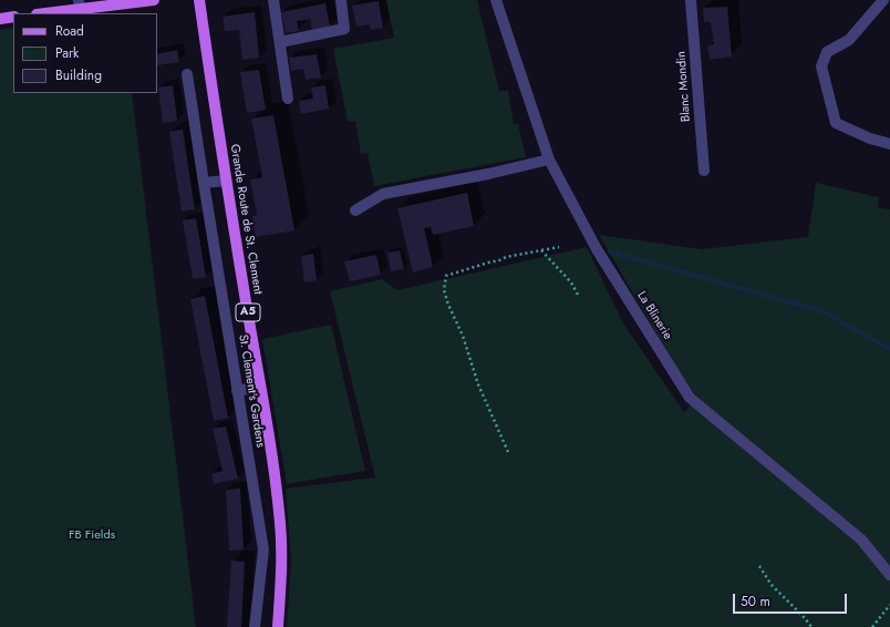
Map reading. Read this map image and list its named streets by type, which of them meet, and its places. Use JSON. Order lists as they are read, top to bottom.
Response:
{
  "streets": {
    "main road": ["Grande Route de St. Clement", "A5"],
    "street": ["Blanc Mondin", "La Blinerie", "St. Clement's Gardens"]
  },
  "parks": ["FB Fields"],
  "legend": ["Road", "Park", "Building"],
  "scale_bar": "50 m"
}
